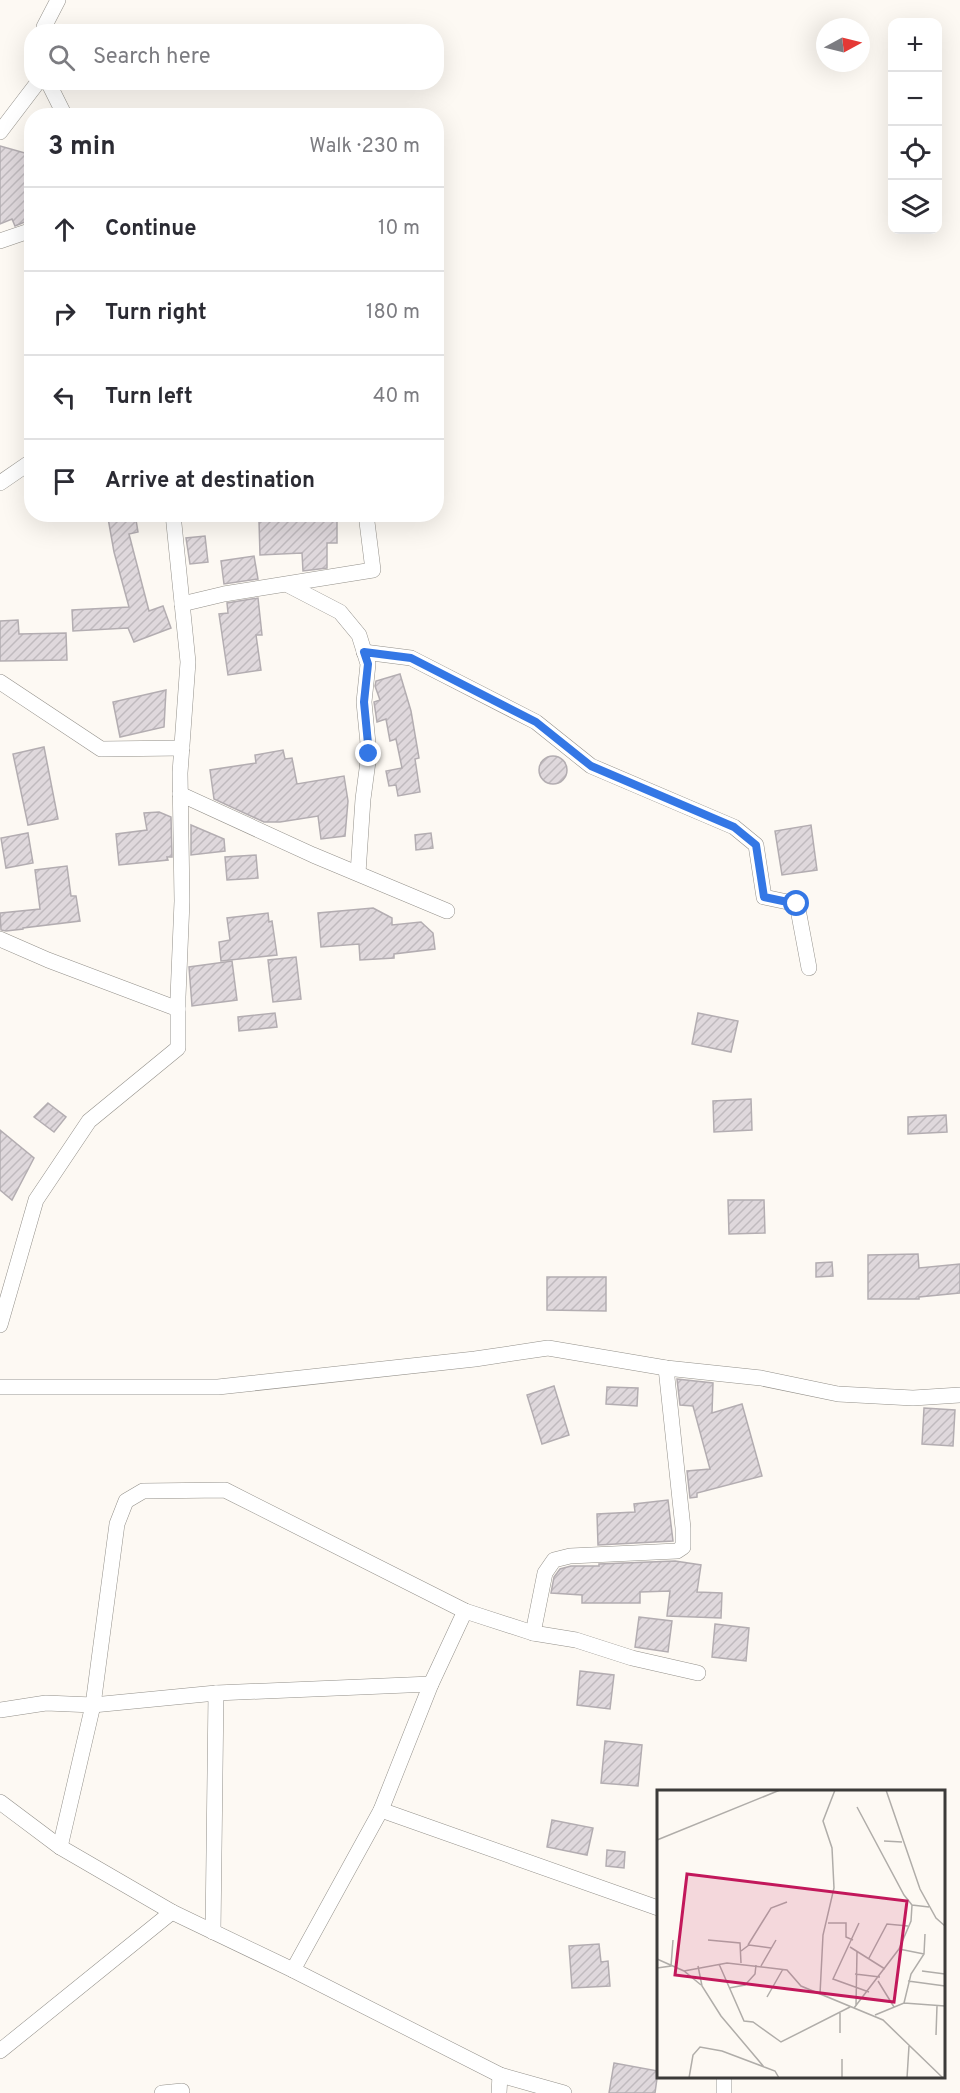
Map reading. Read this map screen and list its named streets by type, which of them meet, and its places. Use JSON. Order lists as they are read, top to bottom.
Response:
{
  "north": "right",
  "page": {
    "map_buttons": ["+", "−"],
    "search": "Search here",
    "heading": ["3 min", "Walk · 230 m"],
    "list": [
      ["Continue", "10 m"],
      ["Turn right", "180 m"],
      ["Turn left", "40 m"],
      "Arrive at destination"
    ]
  }
}
